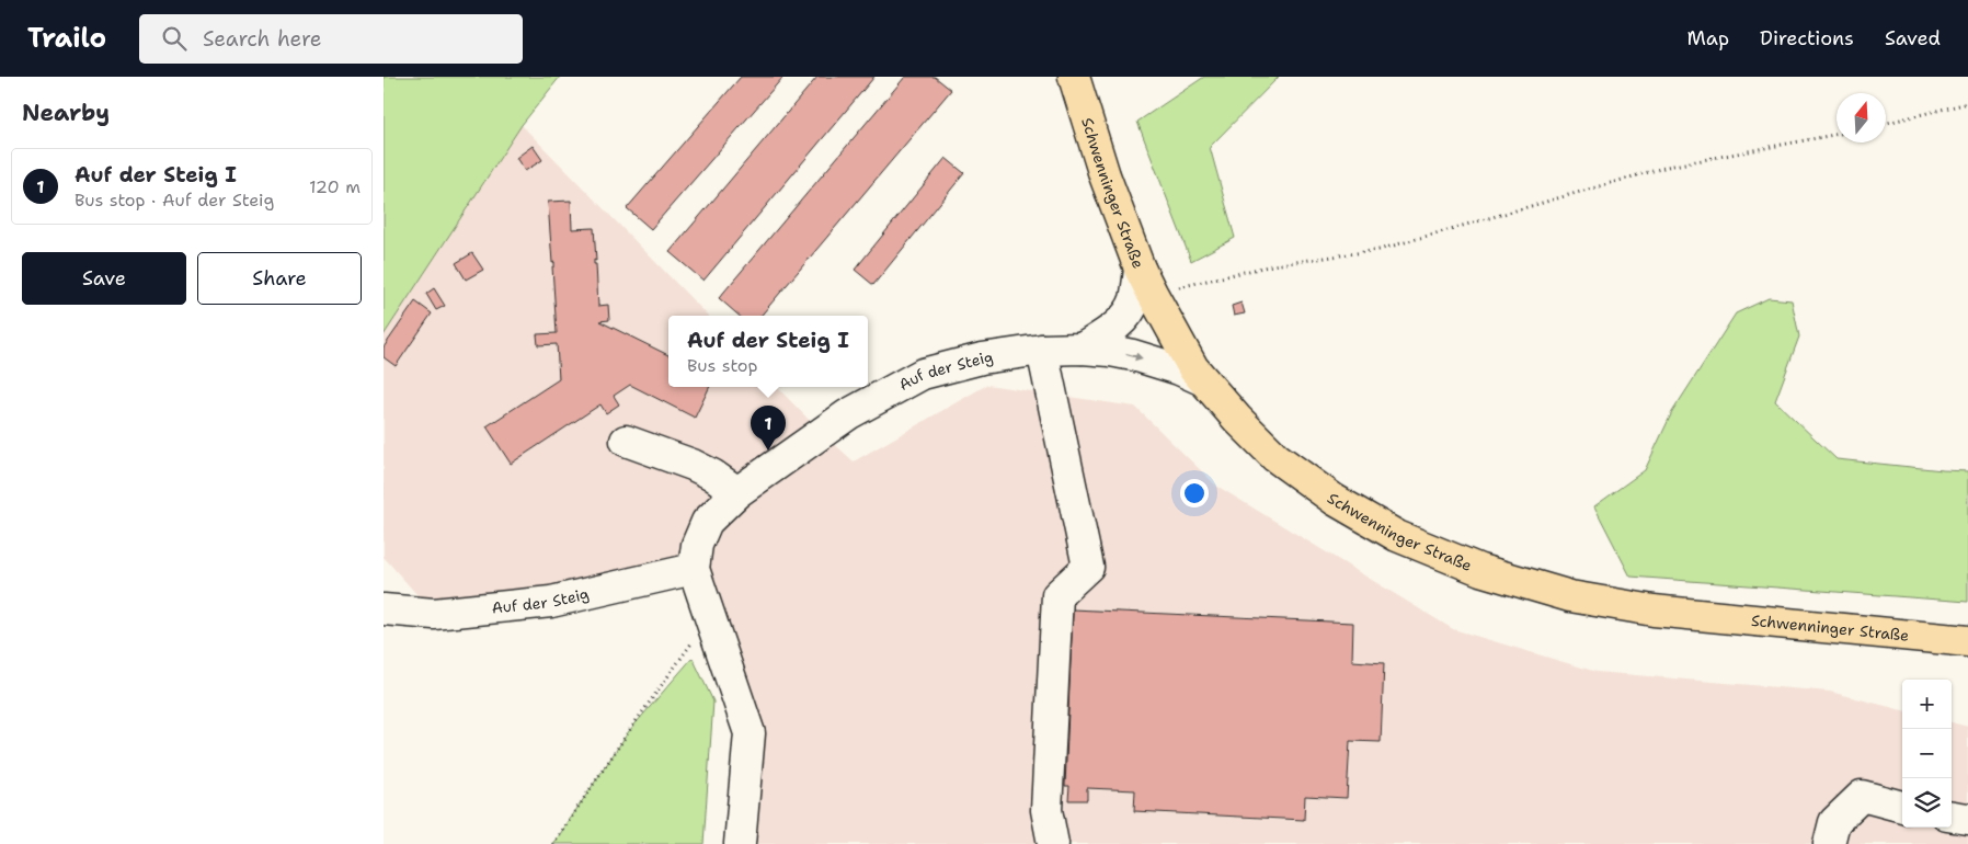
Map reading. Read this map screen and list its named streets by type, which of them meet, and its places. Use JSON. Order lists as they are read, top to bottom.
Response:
{
  "streets": {
    "main road": ["Schwenninger Straße"],
    "street": ["Auf der Steig"]
  },
  "crossings": [
    ["Schwenninger Straße", "Auf der Steig"]
  ],
  "north": "top",
  "page": {
    "header": "Trailo",
    "search": "Search here",
    "nav": ["Map", "Directions", "Saved"],
    "heading": "Nearby",
    "list": [
      {
        "mark": "1",
        "name": "Auf der Steig I",
        "note": "Bus stop · Auf der Steig",
        "value": "120 m"
      }
    ],
    "buttons": ["Save", "Share"],
    "popup": ["Auf der Steig I", "Bus stop"],
    "pins": "1",
    "map_buttons": ["+", "−"]
  }
}
